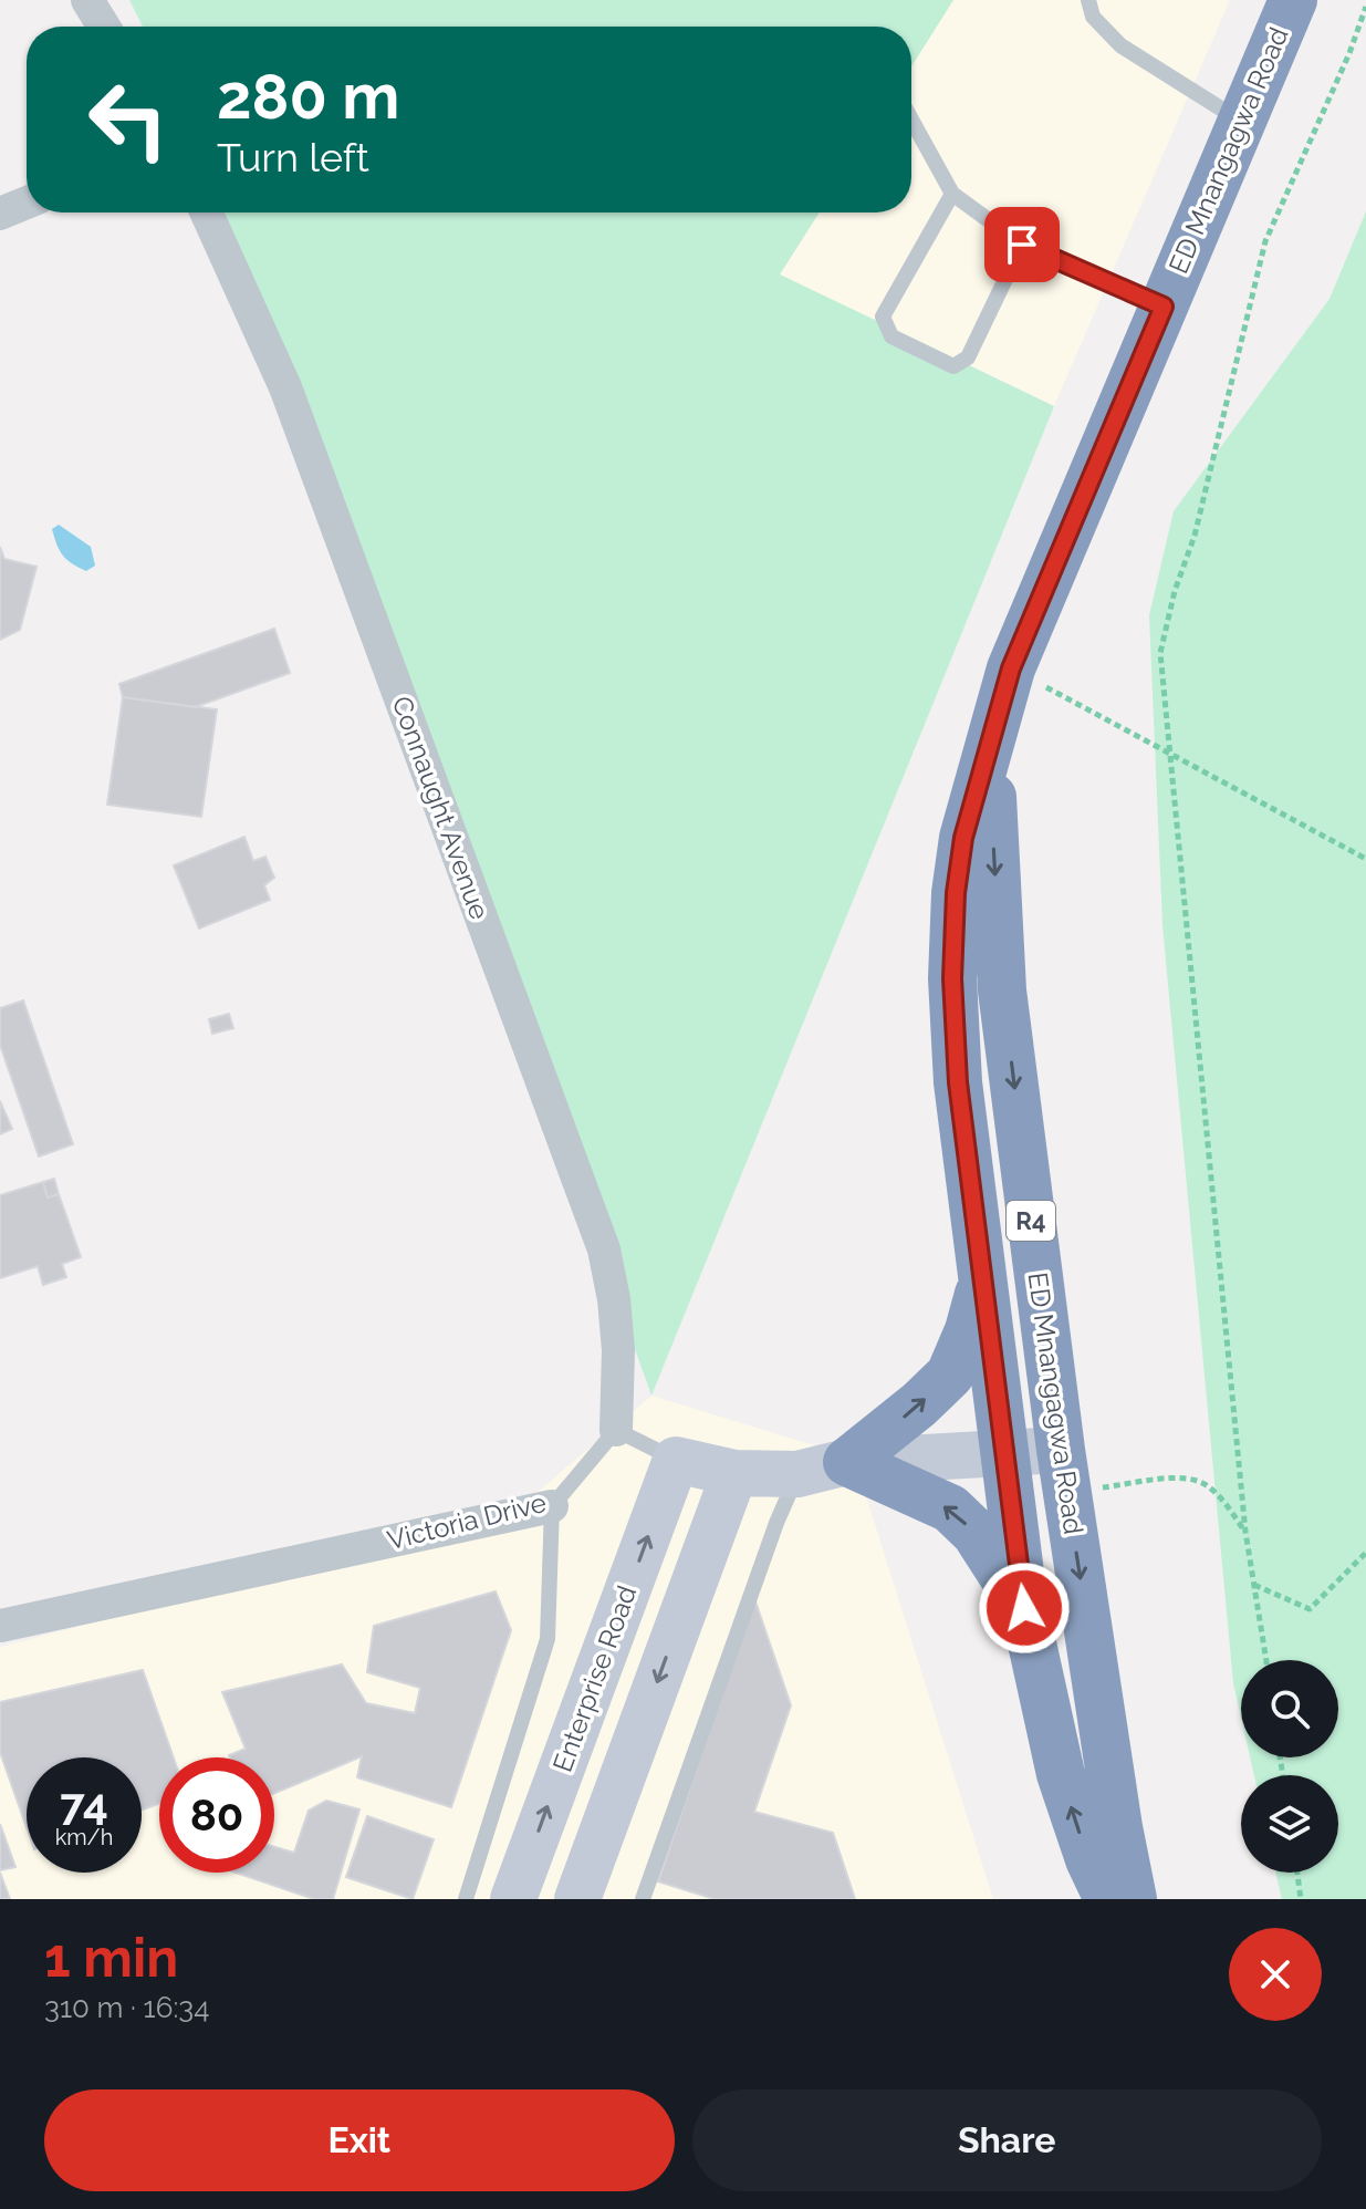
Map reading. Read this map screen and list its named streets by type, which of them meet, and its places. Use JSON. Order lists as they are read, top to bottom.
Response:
{
  "streets": {
    "highway": ["ED Mnangagwa Road", "R4"],
    "street": ["Connaught Avenue", "Victoria Drive", "Enterprise Road"]
  },
  "crossings": [
    ["Connaught Avenue", "Victoria Drive"],
    ["Victoria Drive", "Enterprise Road"]
  ],
  "page": {
    "turn": ["280 m", "Turn left"],
    "speed": "74 km/h",
    "limit": "80",
    "heading": ["1 min", "310 m · 16:34"],
    "buttons": ["Exit", "Share"]
  }
}
